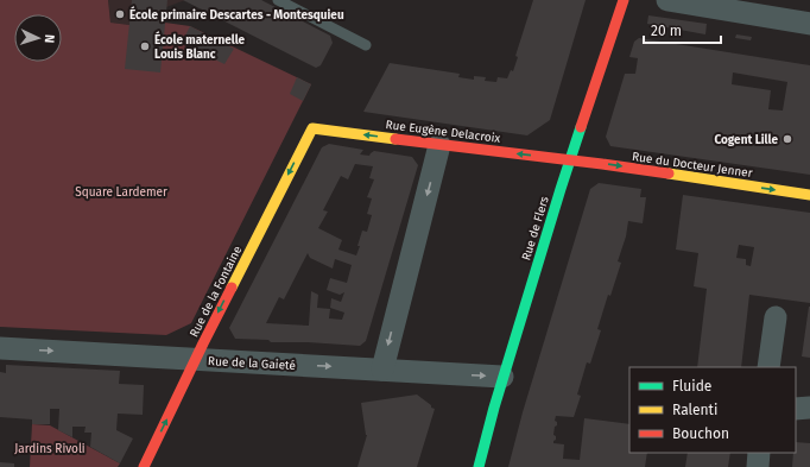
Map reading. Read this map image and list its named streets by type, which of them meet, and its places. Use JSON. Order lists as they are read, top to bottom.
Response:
{
  "streets": {
    "street": [
      "Rue Eugène Delacroix",
      "Rue du Docteur Jenner",
      "Rue de Flers",
      "Rue de la Fontaine",
      "Rue de la Gaieté"
    ]
  },
  "crossings": [
    ["Rue Eugène Delacroix", "Rue du Docteur Jenner"],
    ["Rue Eugène Delacroix", "Rue de Flers"],
    ["Rue Eugène Delacroix", "Rue de la Fontaine"],
    ["Rue du Docteur Jenner", "Rue de Flers"],
    ["Rue de Flers", "Rue de la Gaieté"],
    ["Rue de la Fontaine", "Rue de la Gaieté"]
  ],
  "one_way": ["Rue Eugène Delacroix", "Rue du Docteur Jenner", "Rue de la Gaieté"],
  "parks": ["Square Lardemer", "Jardins Rivoli"],
  "places": ["École primaire Descartes - Montesquieu", "École maternelle Louis Blanc", "Cogent Lille"],
  "legend": ["Fluide", "Ralenti", "Bouchon"],
  "scale_bar": "20 m",
  "north": "right"
}
